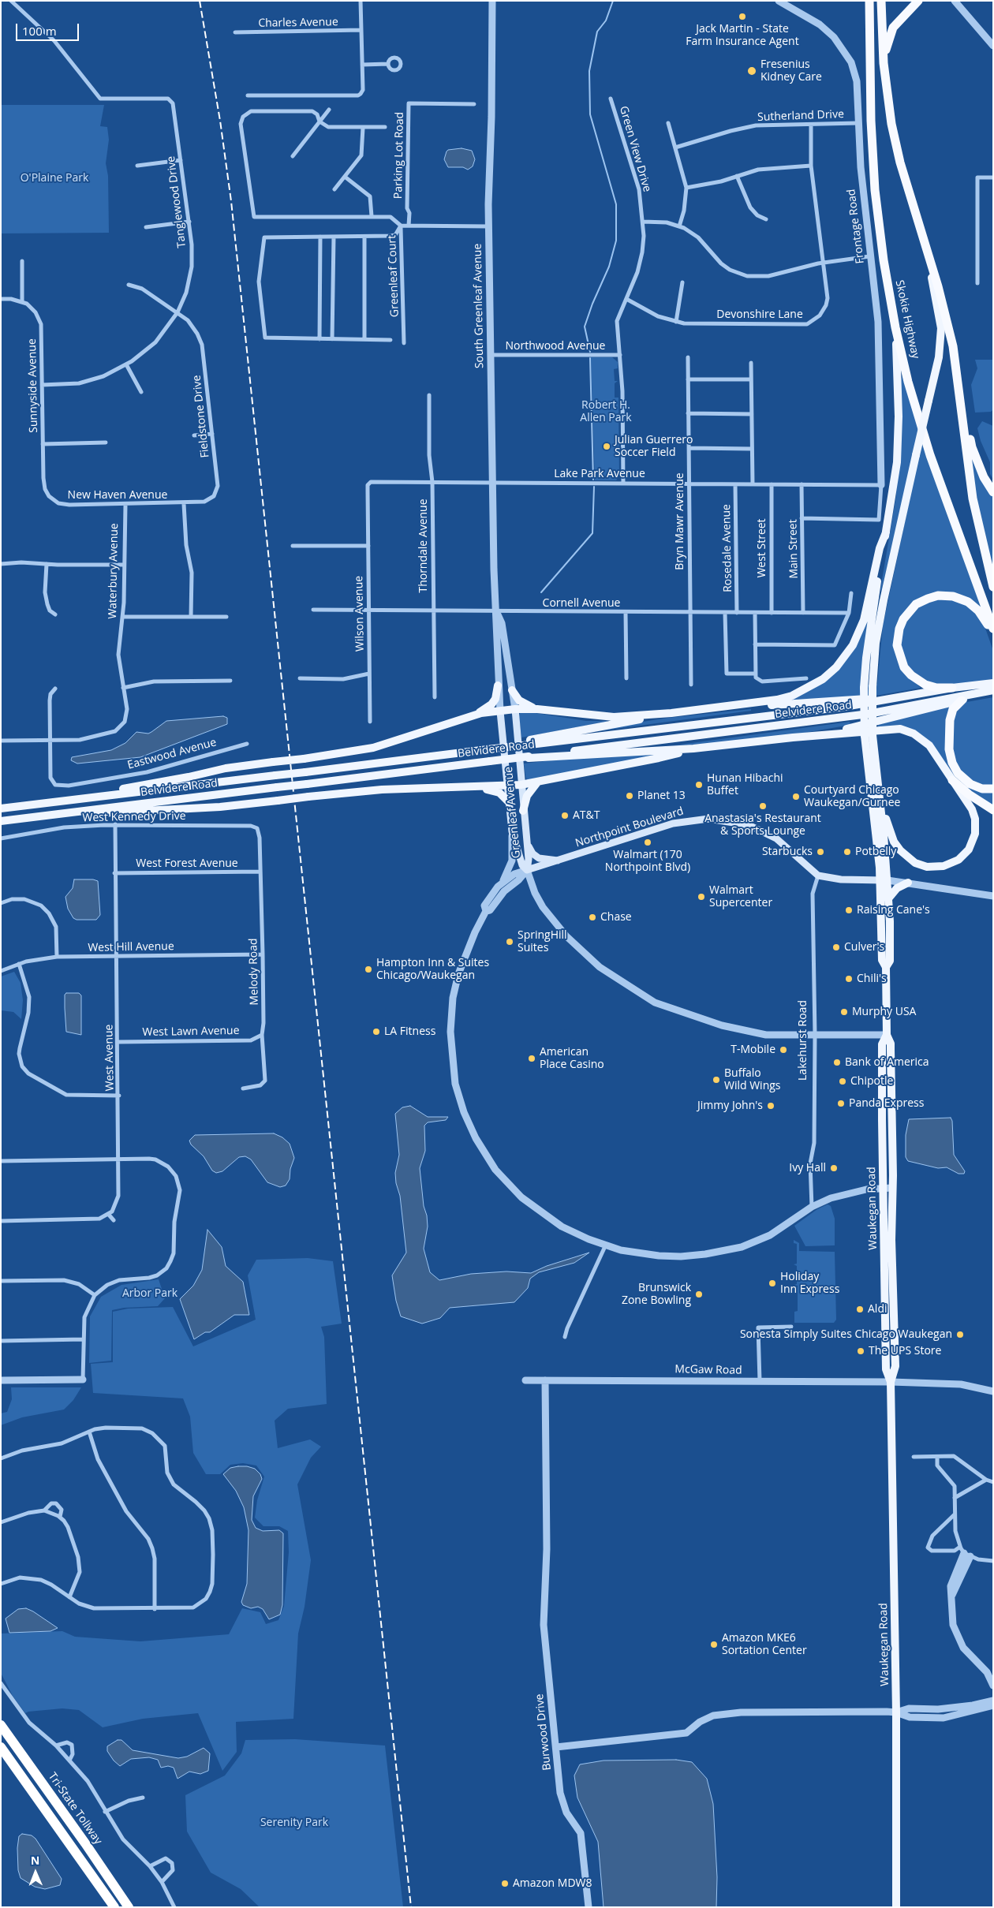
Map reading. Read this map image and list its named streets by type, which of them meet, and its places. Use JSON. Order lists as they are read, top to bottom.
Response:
{
  "streets": {
    "highway": ["Skokie Highway", "Tri-State Tollway"],
    "main road": [
      "Belvidere Road",
      "Greenleaf Avenue",
      "Northpoint Boulevard",
      "Waukegan Road"
    ],
    "street": [
      "Charles Avenue",
      "Sutherland Drive",
      "Green View Drive",
      "Parking Lot Road",
      "Tanglewood Drive",
      "Frontage Road",
      "Greenleaf Court",
      "South Greenleaf Avenue",
      "Devonshire Lane",
      "Northwood Avenue",
      "Sunnyside Avenue",
      "Fieldstone Drive",
      "Lake Park Avenue",
      "New Haven Avenue",
      "Bryn Mawr Avenue",
      "Thorndale Avenue",
      "Rosedale Avenue",
      "West Street",
      "Main Street",
      "Waterbury Avenue",
      "Cornell Avenue",
      "Wilson Avenue",
      "Eastwood Avenue",
      "West Kennedy Drive",
      "West Forest Avenue",
      "West Hill Avenue",
      "Melody Road",
      "West Lawn Avenue",
      "Lakehurst Road",
      "West Avenue",
      "McGaw Road",
      "Burwood Drive"
    ]
  },
  "crossings": [
    ["Sutherland Drive", "Frontage Road"],
    ["Sutherland Drive", "Devonshire Lane"],
    ["Green View Drive", "Devonshire Lane"],
    ["Green View Drive", "Northwood Avenue"],
    ["Green View Drive", "Lake Park Avenue"],
    ["Parking Lot Road", "Greenleaf Court"],
    ["Tanglewood Drive", "Sunnyside Avenue"],
    ["Tanglewood Drive", "Fieldstone Drive"],
    ["Frontage Road", "Lake Park Avenue"],
    ["Greenleaf Court", "South Greenleaf Avenue"],
    ["South Greenleaf Avenue", "Northwood Avenue"],
    ["South Greenleaf Avenue", "Lake Park Avenue"],
    ["South Greenleaf Avenue", "Cornell Avenue"],
    ["South Greenleaf Avenue", "Greenleaf Avenue"],
    ["Sunnyside Avenue", "New Haven Avenue"],
    ["Fieldstone Drive", "New Haven Avenue"],
    ["Lake Park Avenue", "Bryn Mawr Avenue"],
    ["Lake Park Avenue", "Thorndale Avenue"],
    ["Lake Park Avenue", "Rosedale Avenue"],
    ["Lake Park Avenue", "West Street"],
    ["Lake Park Avenue", "Main Street"],
    ["Lake Park Avenue", "Wilson Avenue"],
    ["New Haven Avenue", "Waterbury Avenue"],
    ["Bryn Mawr Avenue", "Cornell Avenue"],
    ["Thorndale Avenue", "Cornell Avenue"],
    ["Rosedale Avenue", "Cornell Avenue"],
    ["West Street", "Cornell Avenue"],
    ["Main Street", "Cornell Avenue"],
    ["Waterbury Avenue", "Eastwood Avenue"],
    ["Cornell Avenue", "Wilson Avenue"],
    ["Greenleaf Avenue", "Northpoint Boulevard"],
    ["West Kennedy Drive", "Melody Road"],
    ["West Kennedy Drive", "West Avenue"],
    ["Northpoint Boulevard", "Lakehurst Road"],
    ["West Forest Avenue", "Melody Road"],
    ["West Forest Avenue", "West Avenue"],
    ["West Hill Avenue", "Melody Road"],
    ["West Hill Avenue", "West Avenue"],
    ["Melody Road", "West Lawn Avenue"],
    ["West Lawn Avenue", "West Avenue"],
    ["Waukegan Road", "McGaw Road"],
    ["McGaw Road", "Burwood Drive"]
  ],
  "parks": [
    "O'Plaine Park",
    "Robert H. Allen Park",
    "Arbor Park",
    "Serenity Park"
  ],
  "places": [
    "Jack Martin - State Farm Insurance Agent",
    "Fresenius Kidney Care",
    "Julian Guerrero Soccer Field",
    "Hunan Hibachi Buffet",
    "Planet 13",
    "Courtyard Chicago Waukegan/Gurnee",
    "Anastasia's Restaurant & Sports Lounge",
    "AT&T",
    "Walmart (170 Northpoint Blvd)",
    "Starbucks",
    "Potbelly",
    "Walmart Supercenter",
    "Raising Cane's",
    "Chase",
    "SpringHill Suites",
    "Culver's",
    "Hampton Inn & Suites Chicago/Waukegan",
    "Chili's",
    "Murphy USA",
    "LA Fitness",
    "T-Mobile",
    "American Place Casino",
    "Bank of America",
    "Buffalo Wild Wings",
    "Chipotle",
    "Panda Express",
    "Jimmy John's",
    "Ivy Hall",
    "Holiday Inn Express",
    "Brunswick Zone Bowling",
    "Aldi",
    "Sonesta Simply Suites Chicago Waukegan",
    "The UPS Store",
    "Amazon MKE6 Sortation Center",
    "Amazon MDW8"
  ],
  "scale_bar": "100 m",
  "north": "top"
}
